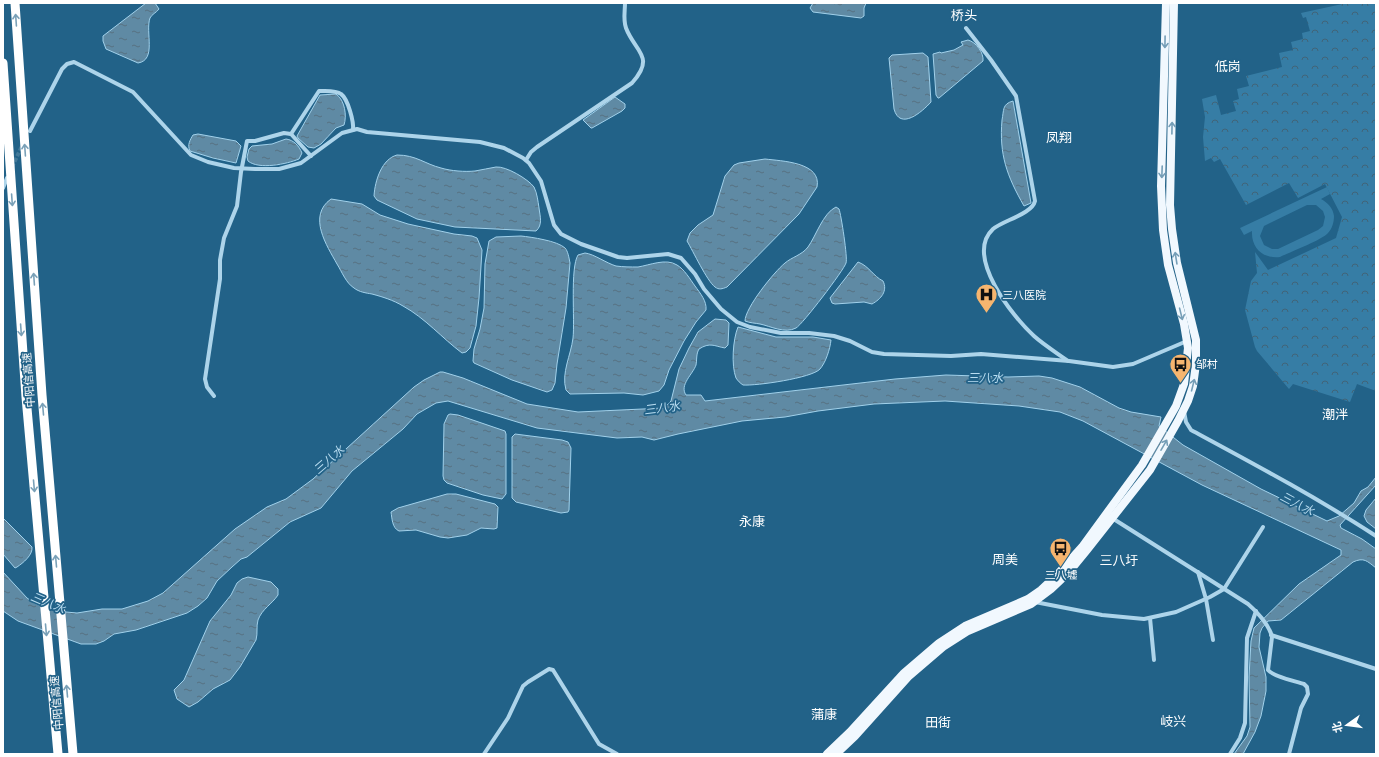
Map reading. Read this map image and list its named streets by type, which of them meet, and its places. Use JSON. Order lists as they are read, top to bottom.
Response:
{
  "streets": {
    "highway": ["中阳信高速"]
  },
  "districts": [
    "桥头",
    "低岗",
    "凤翔",
    "潮泮",
    "永康",
    "周美",
    "三八圩",
    "蒲康",
    "岐兴",
    "田街"
  ],
  "water": ["三八水"],
  "places": {
    "hospital": ["三八医院"],
    "bus stop": ["邹村", "三八墟"]
  },
  "north": "left"
}
